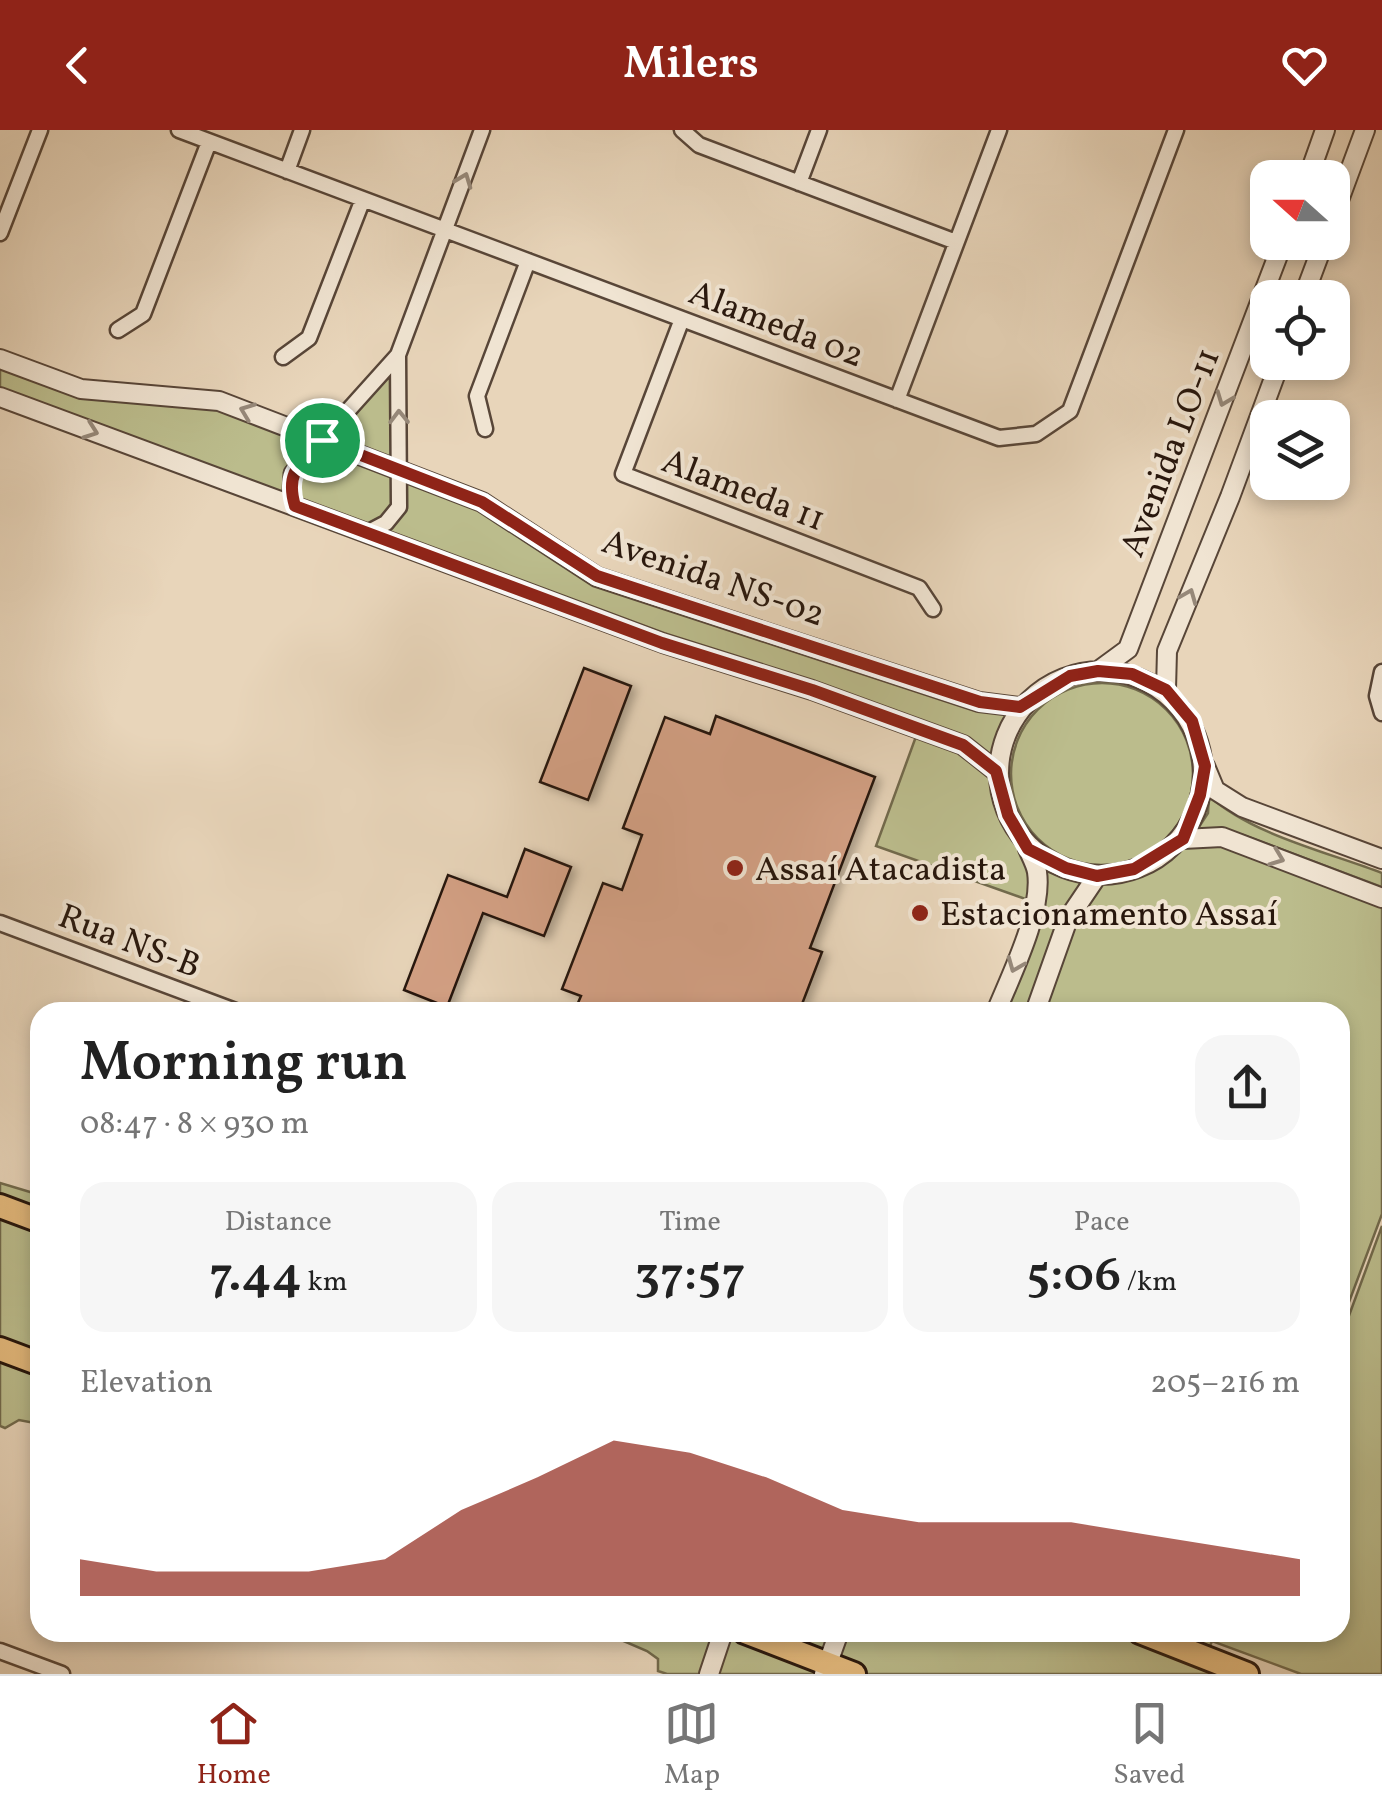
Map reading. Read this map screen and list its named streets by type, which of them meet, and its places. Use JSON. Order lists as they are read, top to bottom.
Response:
{
  "streets": {
    "street": [
      "Alameda 02",
      "Avenida LO-11",
      "Alameda 11",
      "Avenida NS-02",
      "Rua NS-B"
    ]
  },
  "crossings": [
    ["Alameda 02", "Alameda 11"],
    ["Avenida LO-11", "Avenida NS-02"]
  ],
  "places": ["Assaí Atacadista", "Estacionamento Assaí"],
  "north": "left",
  "page": {
    "header": "Milers",
    "heading": ["Morning run", "08:47 · 8 × 930 m"],
    "stats": [
      ["Distance", "7.44 km"],
      ["Time", "37:57"],
      ["Pace", "5:06 /km"]
    ],
    "chart": ["Elevation", "205–216 m"],
    "tabs": ["Home", "Map", "Saved"]
  }
}
